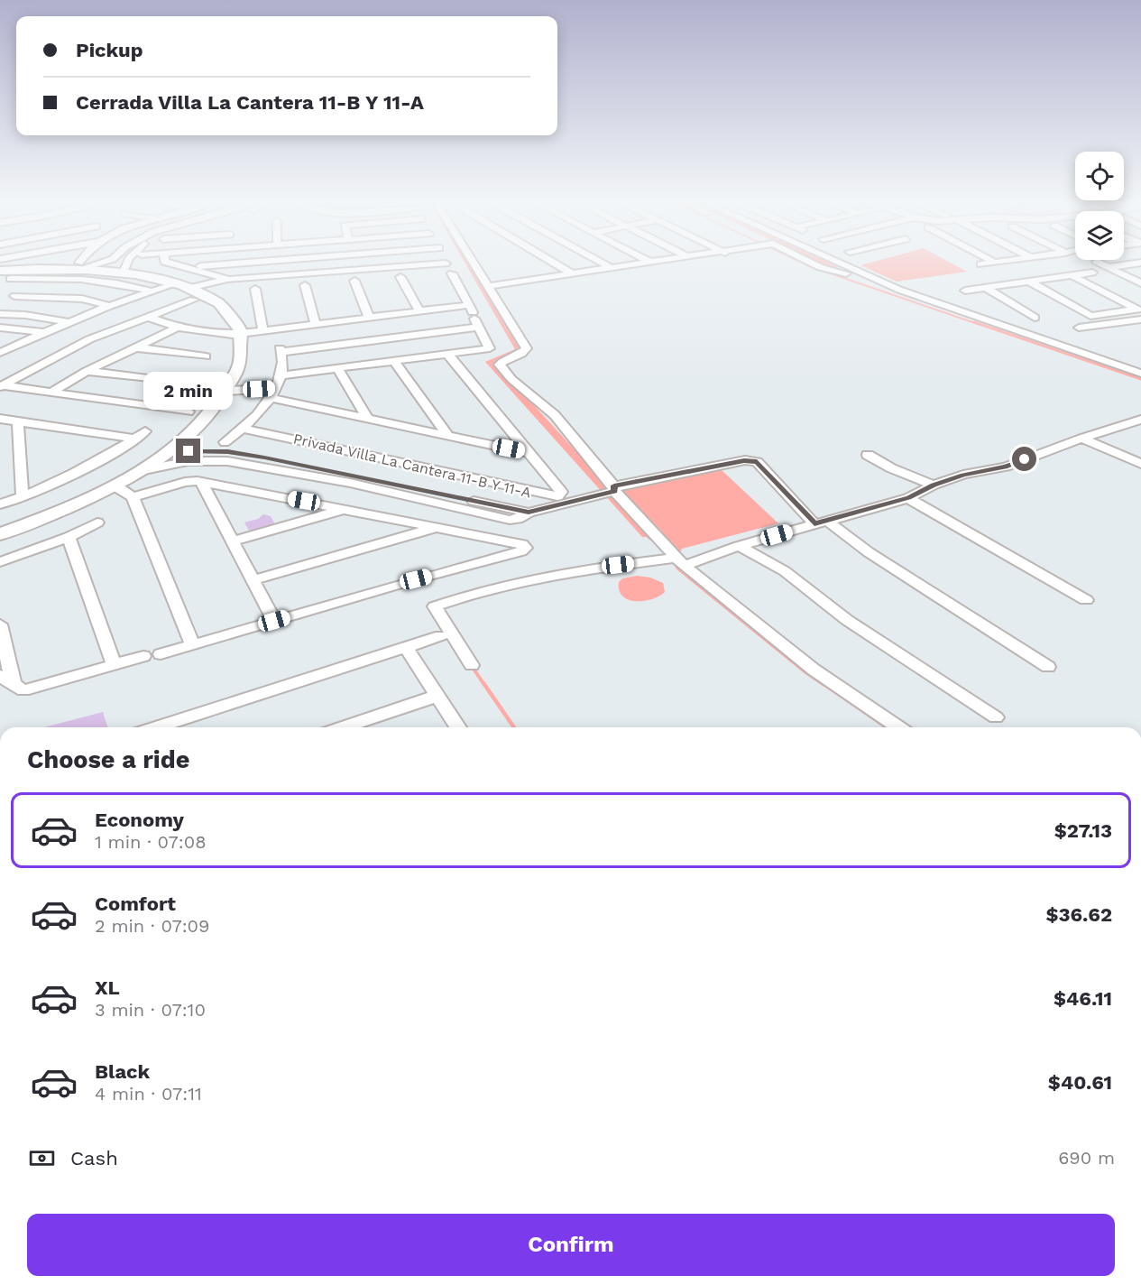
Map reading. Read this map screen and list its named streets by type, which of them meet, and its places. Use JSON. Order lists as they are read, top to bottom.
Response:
{
  "streets": {
    "street": ["Privada Villa La Cantera 11-B Y 11-A"]
  },
  "page": {
    "banner": ["Pickup", "Cerrada Villa La Cantera 11-B Y 11-A"],
    "bubble": "2 min",
    "heading": "Choose a ride",
    "list": [
      {
        "name": "Economy",
        "note": "1 min · 07:08",
        "value": "$27.13"
      },
      {
        "name": "Comfort",
        "note": "2 min · 07:09",
        "value": "$36.62"
      },
      {
        "name": "XL",
        "note": "3 min · 07:10",
        "value": "$46.11"
      },
      {
        "name": "Black",
        "note": "4 min · 07:11",
        "value": "$40.61"
      }
    ],
    "pay": ["Cash", "690 m"],
    "buttons": "Confirm"
  }
}
